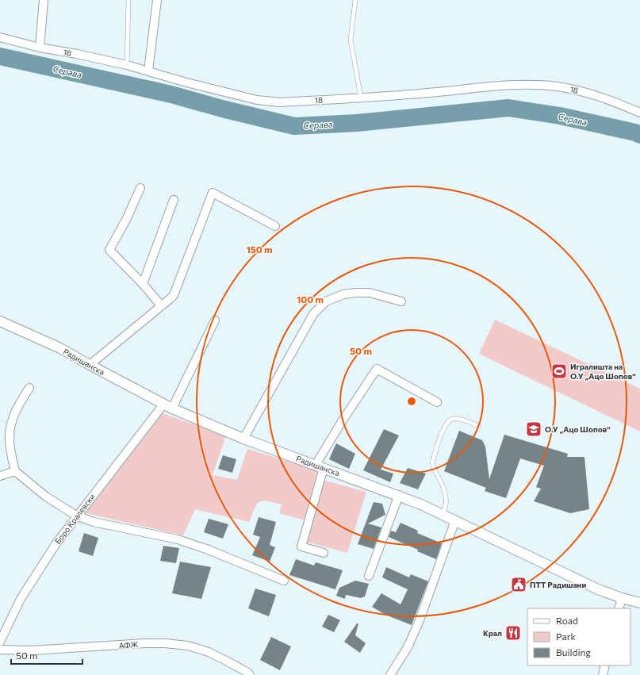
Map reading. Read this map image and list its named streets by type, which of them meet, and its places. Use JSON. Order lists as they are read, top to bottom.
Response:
{
  "streets": {
    "street": [
      "18",
      "Радишанска",
      "Боро Кралевски",
      "АФЖ"
    ]
  },
  "crossings": [
    ["Радишанска", "Боро Кралевски"]
  ],
  "water": ["Серава"],
  "places": {
    "sports": ["Игралишта на О.У „Ацо Шопов“"],
    "school or university": ["О.У „Ацо Шопов“"],
    "public building": ["ПТТ Радишани"],
    "restaurant": ["Крал"]
  },
  "legend": ["Road", "Park", "Building"],
  "scale_bar": "50 m",
  "rings": ["150 m", "100 m", "50 m"]
}
